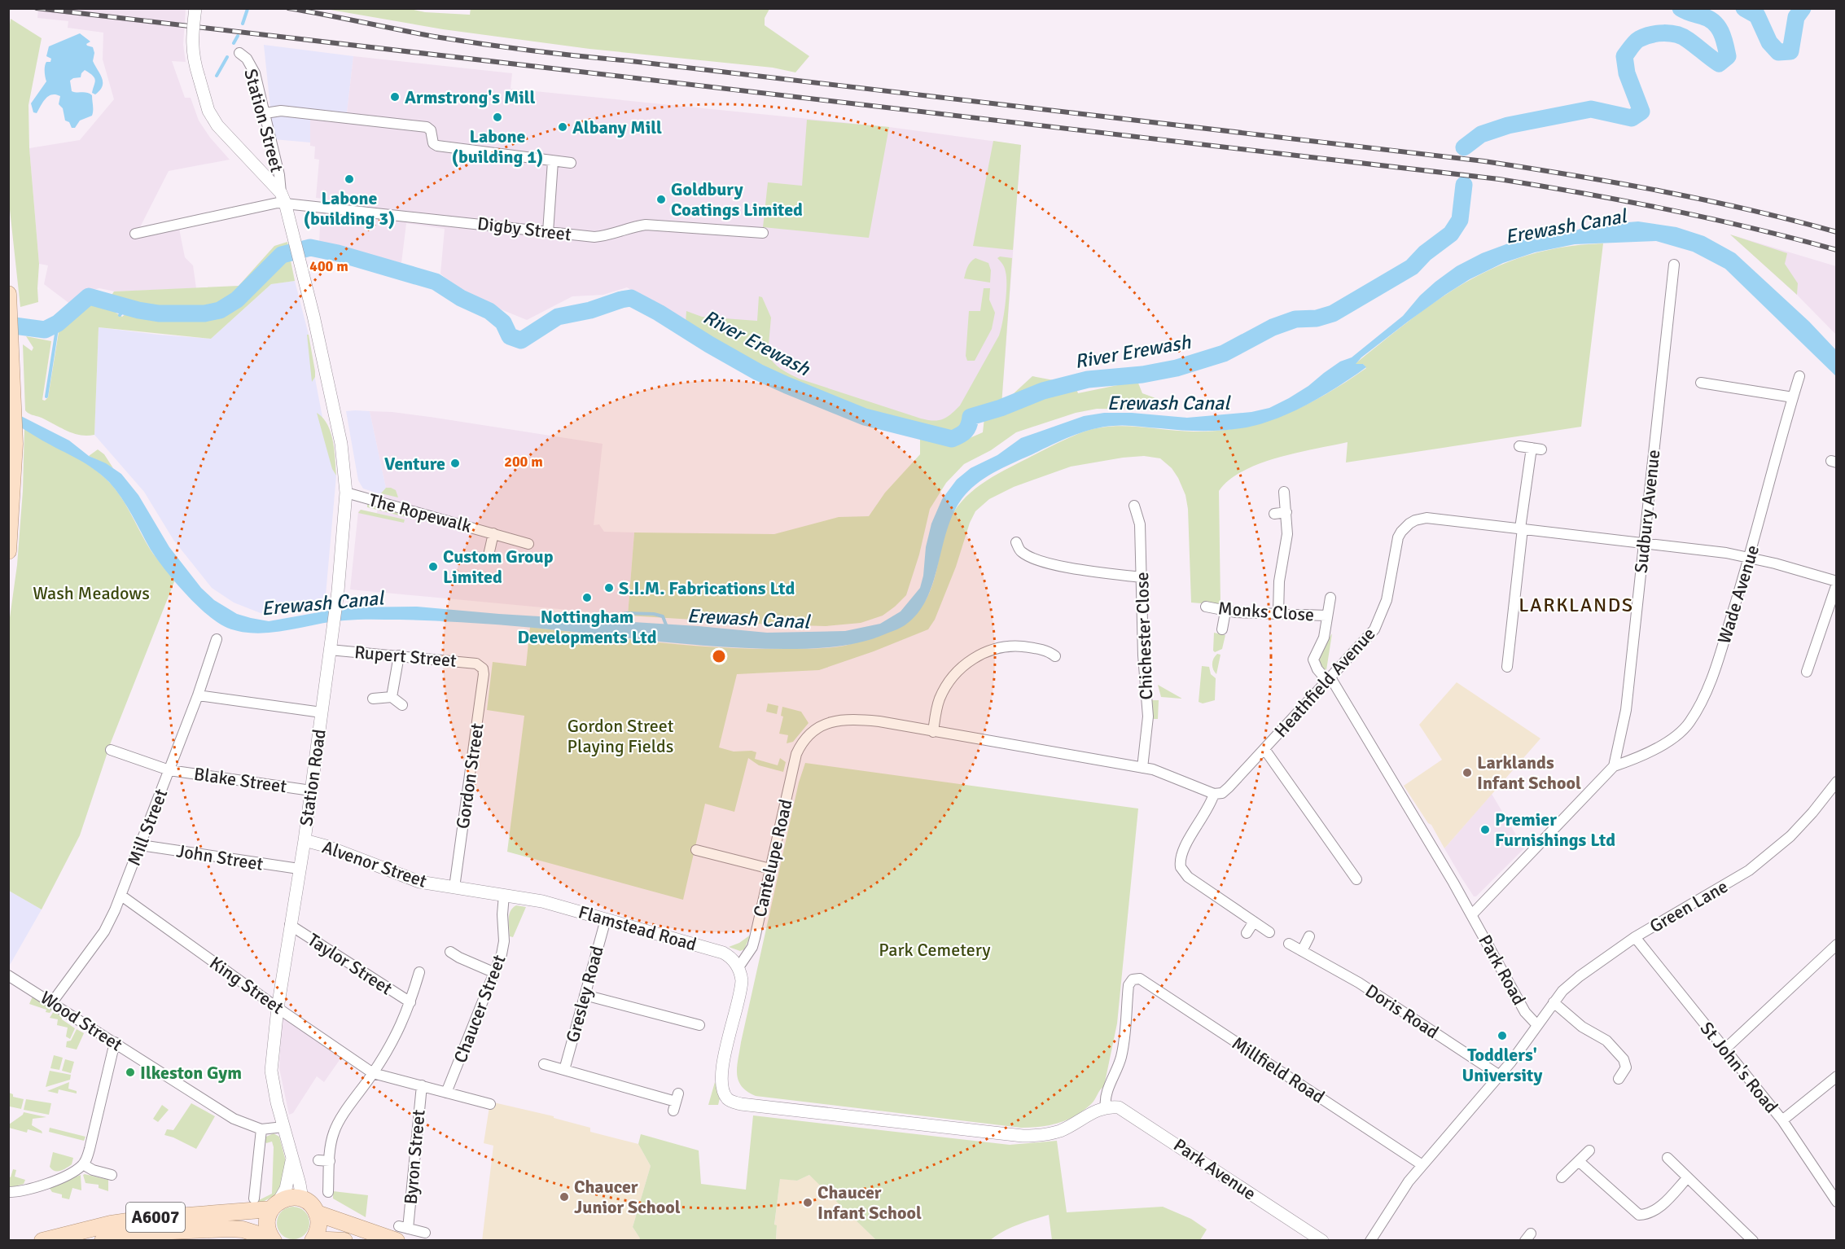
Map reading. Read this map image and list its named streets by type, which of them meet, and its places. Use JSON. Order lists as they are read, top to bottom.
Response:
{
  "streets": {
    "main road": ["A6007"],
    "street": [
      "Station Street",
      "Digby Street",
      "Sudbury Avenue",
      "The Ropewalk",
      "Wade Avenue",
      "Monks Close",
      "Chichester Close",
      "Rupert Street",
      "Heathfield Avenue",
      "Gordon Street",
      "Station Road",
      "Blake Street",
      "Mill Street",
      "John Street",
      "Cantelupe Road",
      "Alvenor Street",
      "Green Lane",
      "Flamstead Road",
      "Taylor Street",
      "Park Road",
      "King Street",
      "Gresley Road",
      "Chaucer Street",
      "Doris Road",
      "Wood Street",
      "St John's Road",
      "Millfield Road",
      "Byron Street",
      "Park Avenue"
    ]
  },
  "crossings": [
    ["Station Street", "Digby Street"],
    ["Station Street", "Station Road"],
    ["Sudbury Avenue", "Wade Avenue"],
    ["Sudbury Avenue", "Heathfield Avenue"],
    ["The Ropewalk", "Station Road"],
    ["Wade Avenue", "Heathfield Avenue"],
    ["Monks Close", "Heathfield Avenue"],
    ["Monks Close", "Park Road"],
    ["Chichester Close", "Cantelupe Road"],
    ["Rupert Street", "Gordon Street"],
    ["Rupert Street", "Station Road"],
    ["Heathfield Avenue", "Cantelupe Road"],
    ["Heathfield Avenue", "Park Road"],
    ["Gordon Street", "Alvenor Street"],
    ["Station Road", "Blake Street"],
    ["Station Road", "John Street"],
    ["Station Road", "Alvenor Street"],
    ["Station Road", "Taylor Street"],
    ["Station Road", "King Street"],
    ["Station Road", "Wood Street"],
    ["Station Road", "A6007"],
    ["Blake Street", "Mill Street"],
    ["Mill Street", "John Street"],
    ["Mill Street", "King Street"],
    ["Mill Street", "Wood Street"],
    ["Cantelupe Road", "Flamstead Road"],
    ["Alvenor Street", "Flamstead Road"],
    ["Alvenor Street", "Chaucer Street"],
    ["Green Lane", "Park Road"],
    ["Green Lane", "St John's Road"],
    ["Flamstead Road", "Gresley Road"],
    ["Park Road", "Doris Road"],
    ["Park Road", "Millfield Road"],
    ["Millfield Road", "Park Avenue"]
  ],
  "districts": ["LARKLANDS"],
  "water": ["Erewash Canal", "River Erewash"],
  "parks": ["Wash Meadows", "Gordon Street Playing Fields", "Park Cemetery"],
  "places": [
    "Armstrong's Mill",
    "Labone (building 1)",
    "Albany Mill",
    "Labone (building 3)",
    "Goldbury Coatings Limited",
    "Venture",
    "Custom Group Limited",
    "S.I.M. Fabrications Ltd",
    "Nottingham Developments Ltd",
    "Larklands Infant School",
    "Premier Furnishings Ltd",
    "Toddlers' University",
    "Ilkeston Gym",
    "Chaucer Junior School",
    "Chaucer Infant School"
  ],
  "rings": ["400 m", "200 m"]
}
